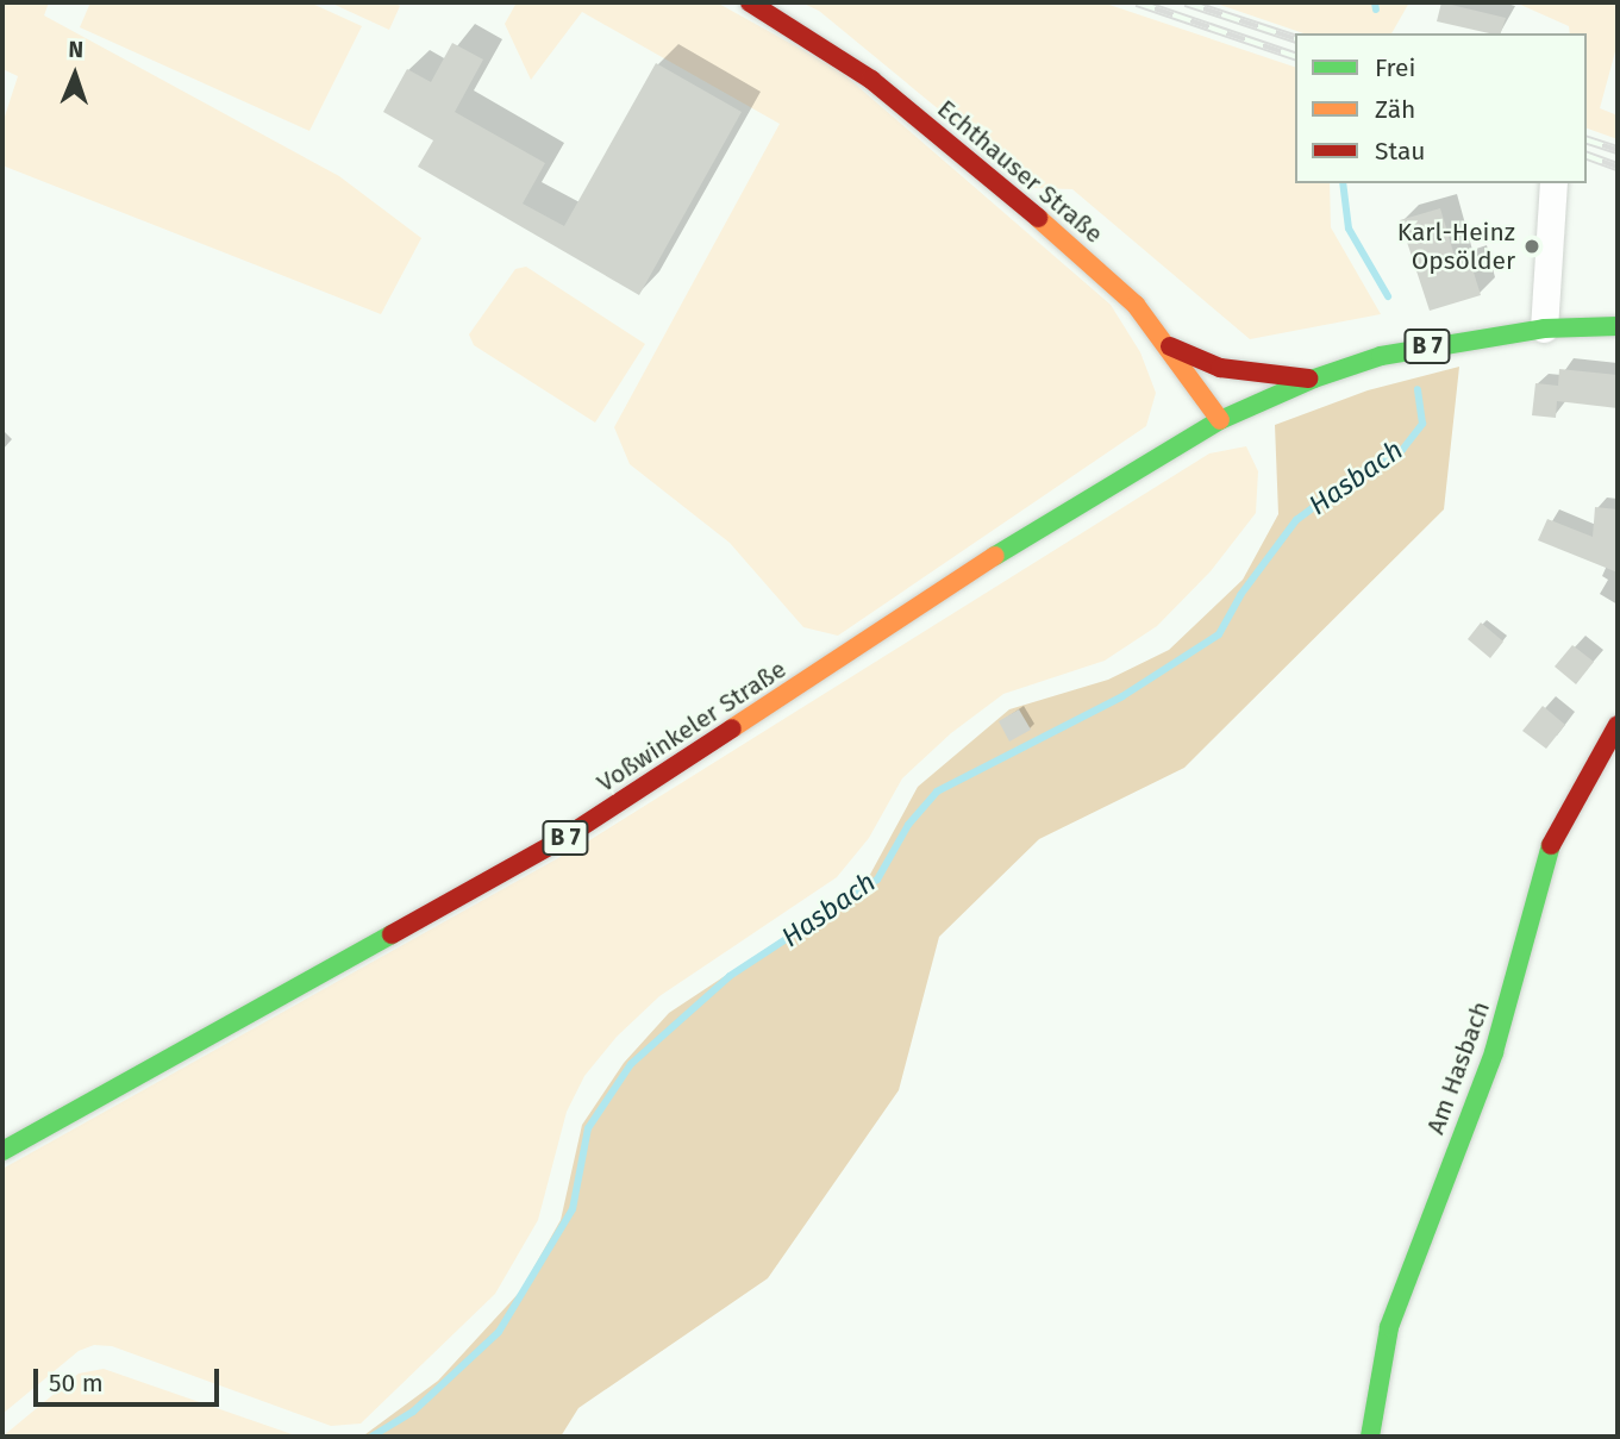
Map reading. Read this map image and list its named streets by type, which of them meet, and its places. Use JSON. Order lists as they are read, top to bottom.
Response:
{
  "streets": {
    "main road": [
      "Echthauser Straße",
      "B 7",
      "Voßwinkeler Straße",
      "Am Hasbach"
    ]
  },
  "crossings": [
    ["Echthauser Straße", "B 7"],
    ["Echthauser Straße", "Voßwinkeler Straße"],
    ["B 7", "Voßwinkeler Straße"]
  ],
  "water": ["Hasbach"],
  "places": ["Karl-Heinz Opsölder"],
  "legend": ["Frei", "Zäh", "Stau"],
  "scale_bar": "50 m",
  "north": "top"
}
